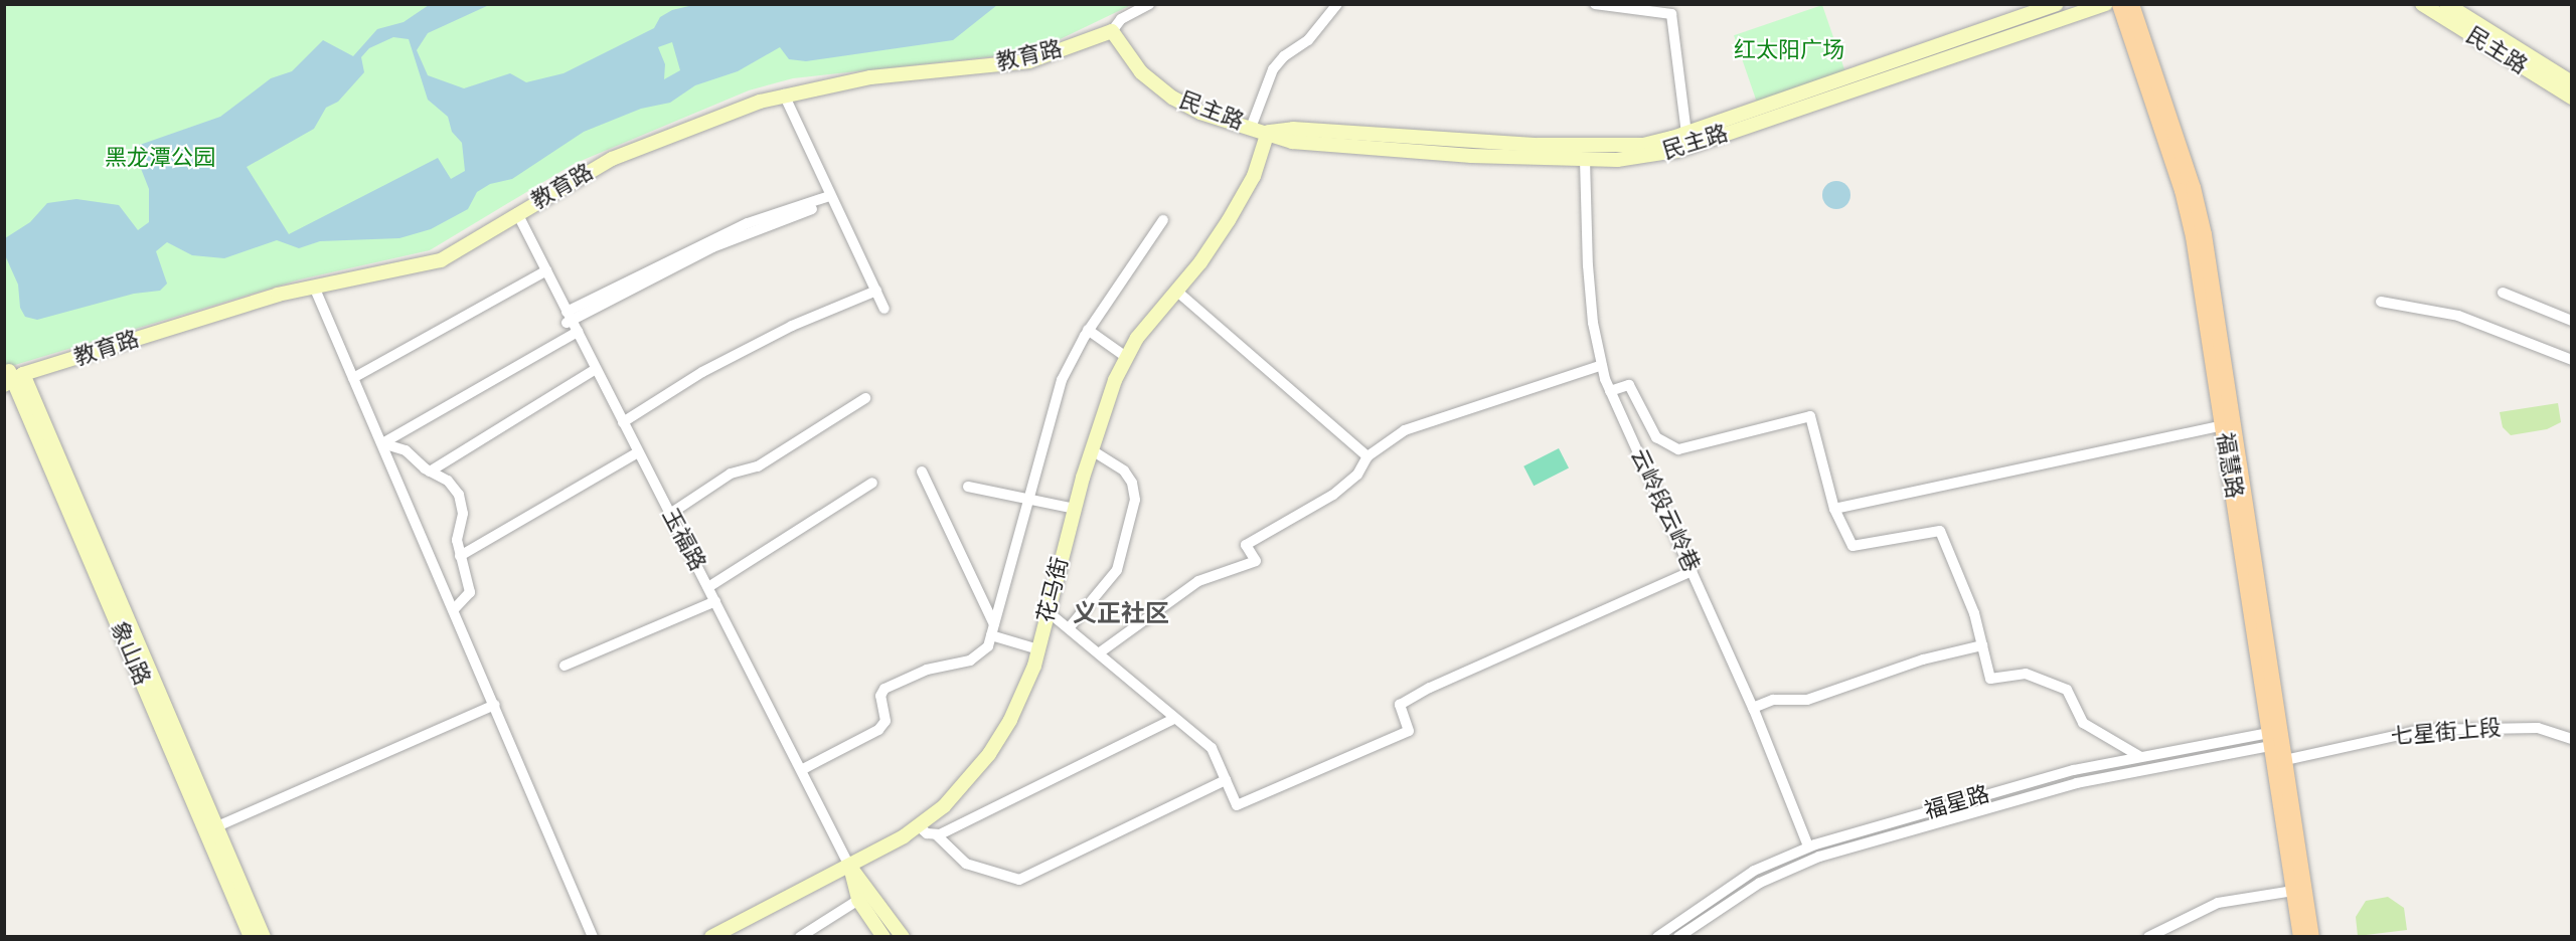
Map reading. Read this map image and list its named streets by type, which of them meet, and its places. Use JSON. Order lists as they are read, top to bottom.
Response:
{
  "streets": {
    "main road": [
      "民主路",
      "教育路",
      "福慧路",
      "玉福路",
      "花马街",
      "象山路"
    ],
    "street": ["云岭段云岭巷", "七星街上段", "福星路"]
  },
  "crossings": [
    ["民主路", "教育路"],
    ["民主路", "云岭段云岭巷"],
    ["民主路", "花马街"],
    ["教育路", "玉福路"],
    ["教育路", "象山路"],
    ["福慧路", "七星街上段"],
    ["福慧路", "福星路"],
    ["云岭段云岭巷", "福星路"],
    ["玉福路", "花马街"]
  ],
  "districts": ["义正社区"],
  "parks": ["红太阳广场", "黑龙潭公园"]
}
